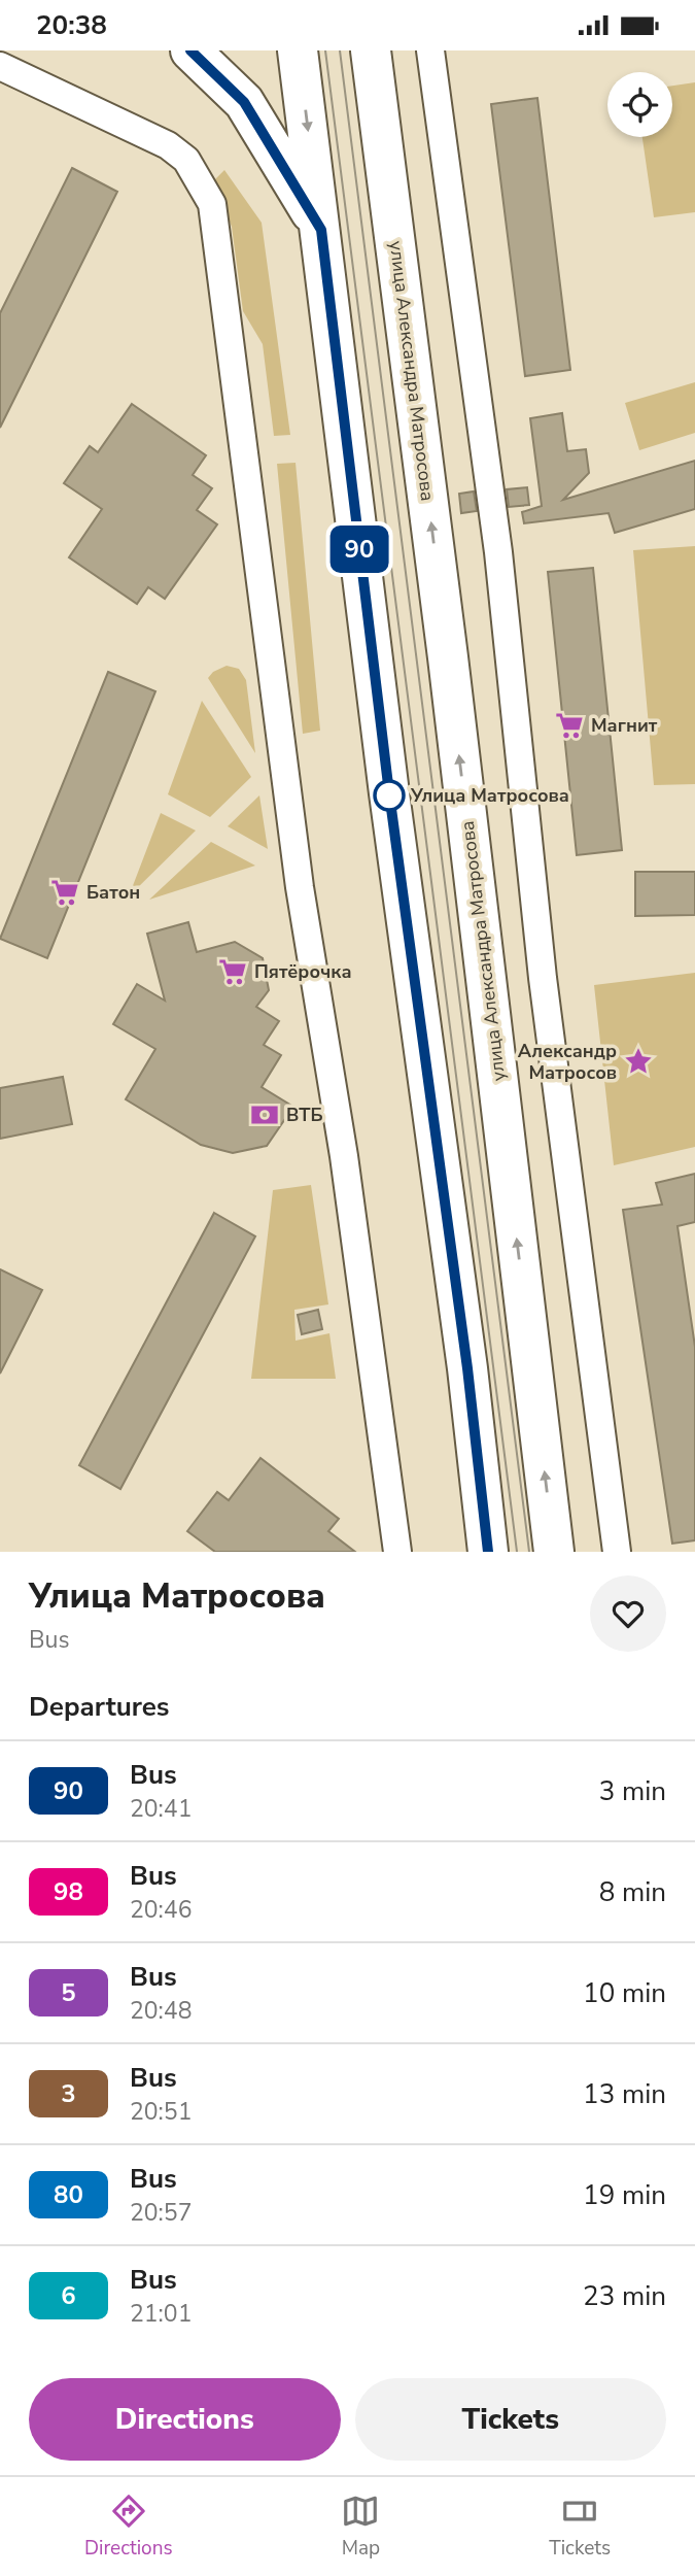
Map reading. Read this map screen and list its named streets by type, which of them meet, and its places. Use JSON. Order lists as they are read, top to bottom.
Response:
{
  "streets": {
    "highway": ["улица Александра Матросова"]
  },
  "places": {
    "supermarket": ["Магнит", "Батон", "Пятёрочка"],
    "other": ["Улица Матросова"],
    "place": ["Александр Матросов"],
    "bank": ["ВТБ"]
  },
  "lines": ["bus line 90"],
  "page": {
    "status": "20:38",
    "on_map": "90",
    "heading": [
      ["Улица Матросова", "Bus"],
      "Departures"
    ],
    "list": [
      {
        "mark": "90",
        "name": "Bus",
        "note": "20:41",
        "value": "3 min"
      },
      {
        "mark": "98",
        "name": "Bus",
        "note": "20:46",
        "value": "8 min"
      },
      {
        "mark": "5",
        "name": "Bus",
        "note": "20:48",
        "value": "10 min"
      },
      {
        "mark": "3",
        "name": "Bus",
        "note": "20:51",
        "value": "13 min"
      },
      {
        "mark": "80",
        "name": "Bus",
        "note": "20:57",
        "value": "19 min"
      },
      {
        "mark": "6",
        "name": "Bus",
        "note": "21:01",
        "value": "23 min"
      }
    ],
    "buttons": ["Directions", "Tickets"],
    "tabs": ["Directions", "Map", "Tickets"]
  }
}
